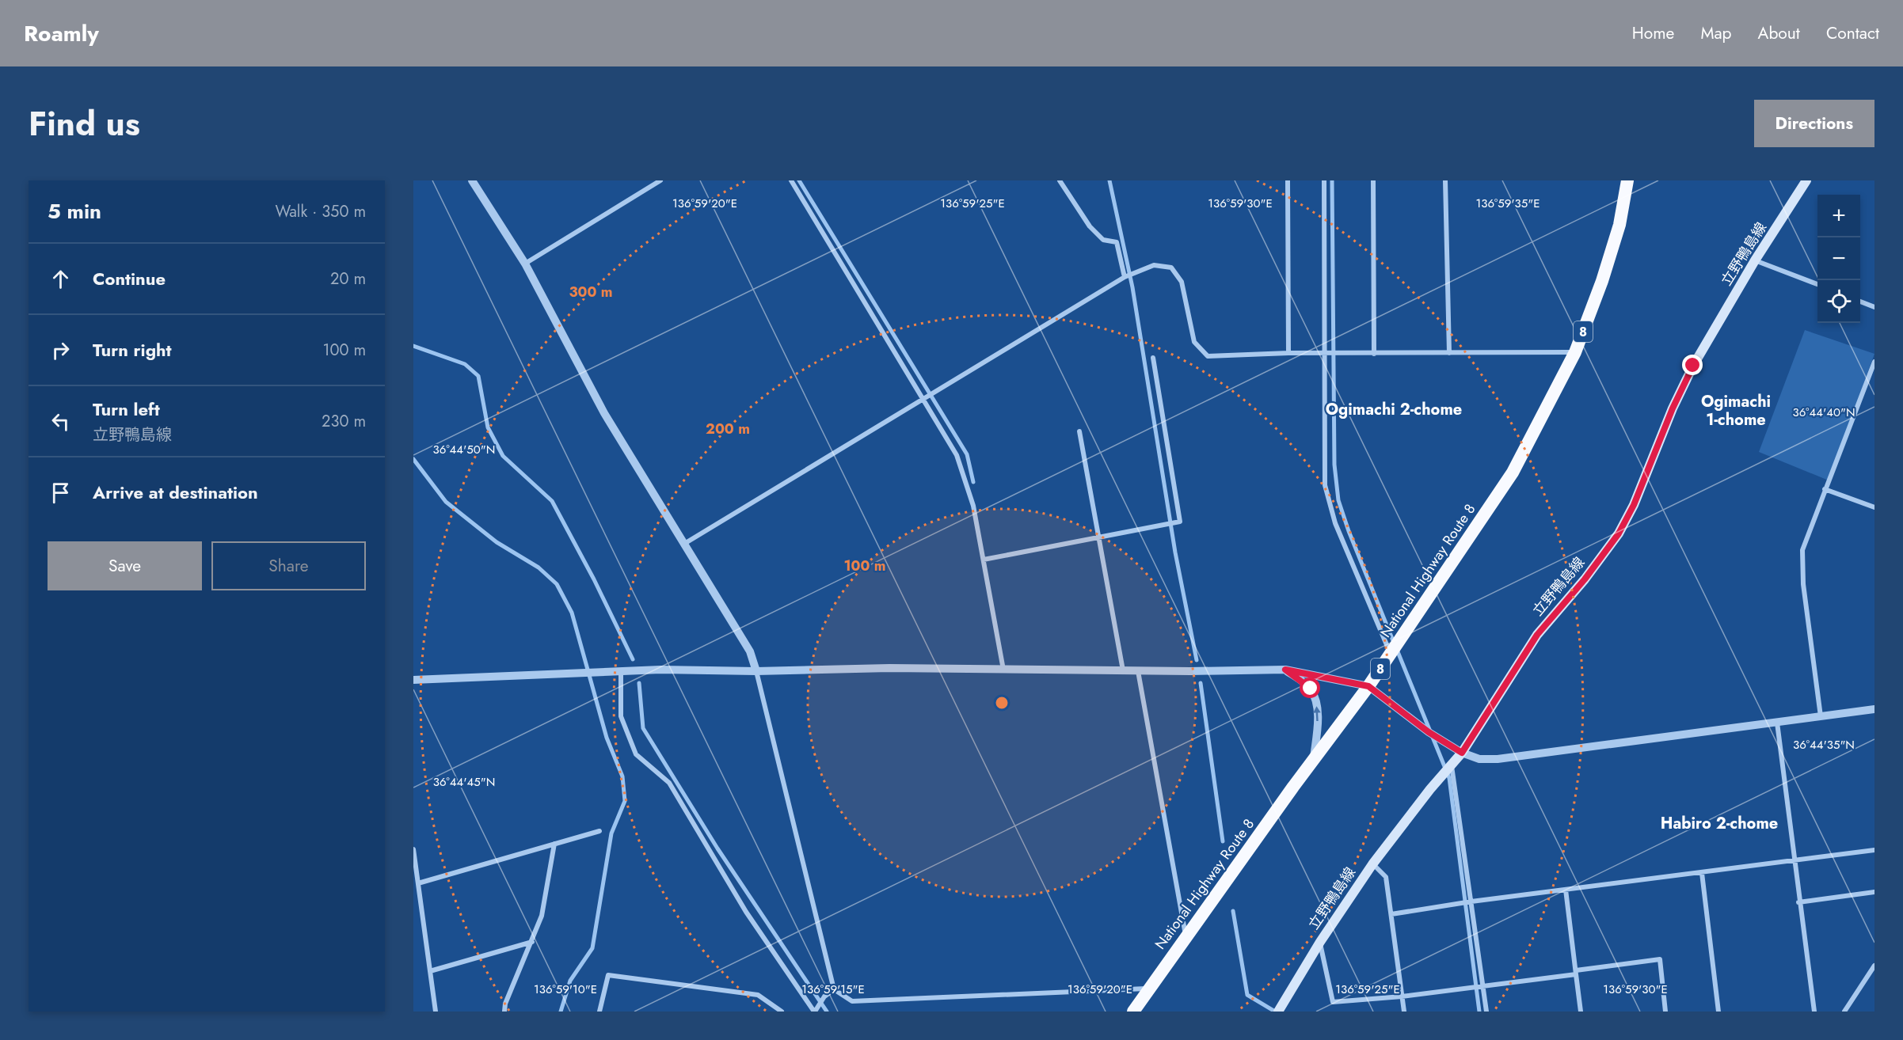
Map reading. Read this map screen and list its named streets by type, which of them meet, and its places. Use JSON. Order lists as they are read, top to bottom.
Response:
{
  "streets": {
    "highway": ["8", "National Highway Route 8"],
    "main road": ["立野鴨島線"]
  },
  "districts": ["Ogimachi 1-chome", "Ogimachi 2-chome", "Habiro 2-chome"],
  "page": {
    "header": "Roamly",
    "nav": [
      "Home",
      "Map",
      "About",
      "Contact"
    ],
    "title": "Find us",
    "buttons": [
      "Directions",
      ["Save", "Share"]
    ],
    "heading": ["5 min", "Walk · 350 m"],
    "map_buttons": ["+", "−"],
    "list": [
      ["Continue", "20 m"],
      ["Turn right", "100 m"],
      ["Turn left", "立野鴨島線", "230 m"],
      "Arrive at destination"
    ]
  },
  "coordinates": [
    "136°59'20\"E",
    "136°59'25\"E",
    "136°59'30\"E",
    "136°59'35\"E",
    "36°44'40\"N",
    "36°44'50\"N",
    "36°44'35\"N",
    "36°44'45\"N",
    "136°59'10\"E",
    "136°59'15\"E"
  ],
  "rings": ["300 m", "200 m", "100 m"]
}
